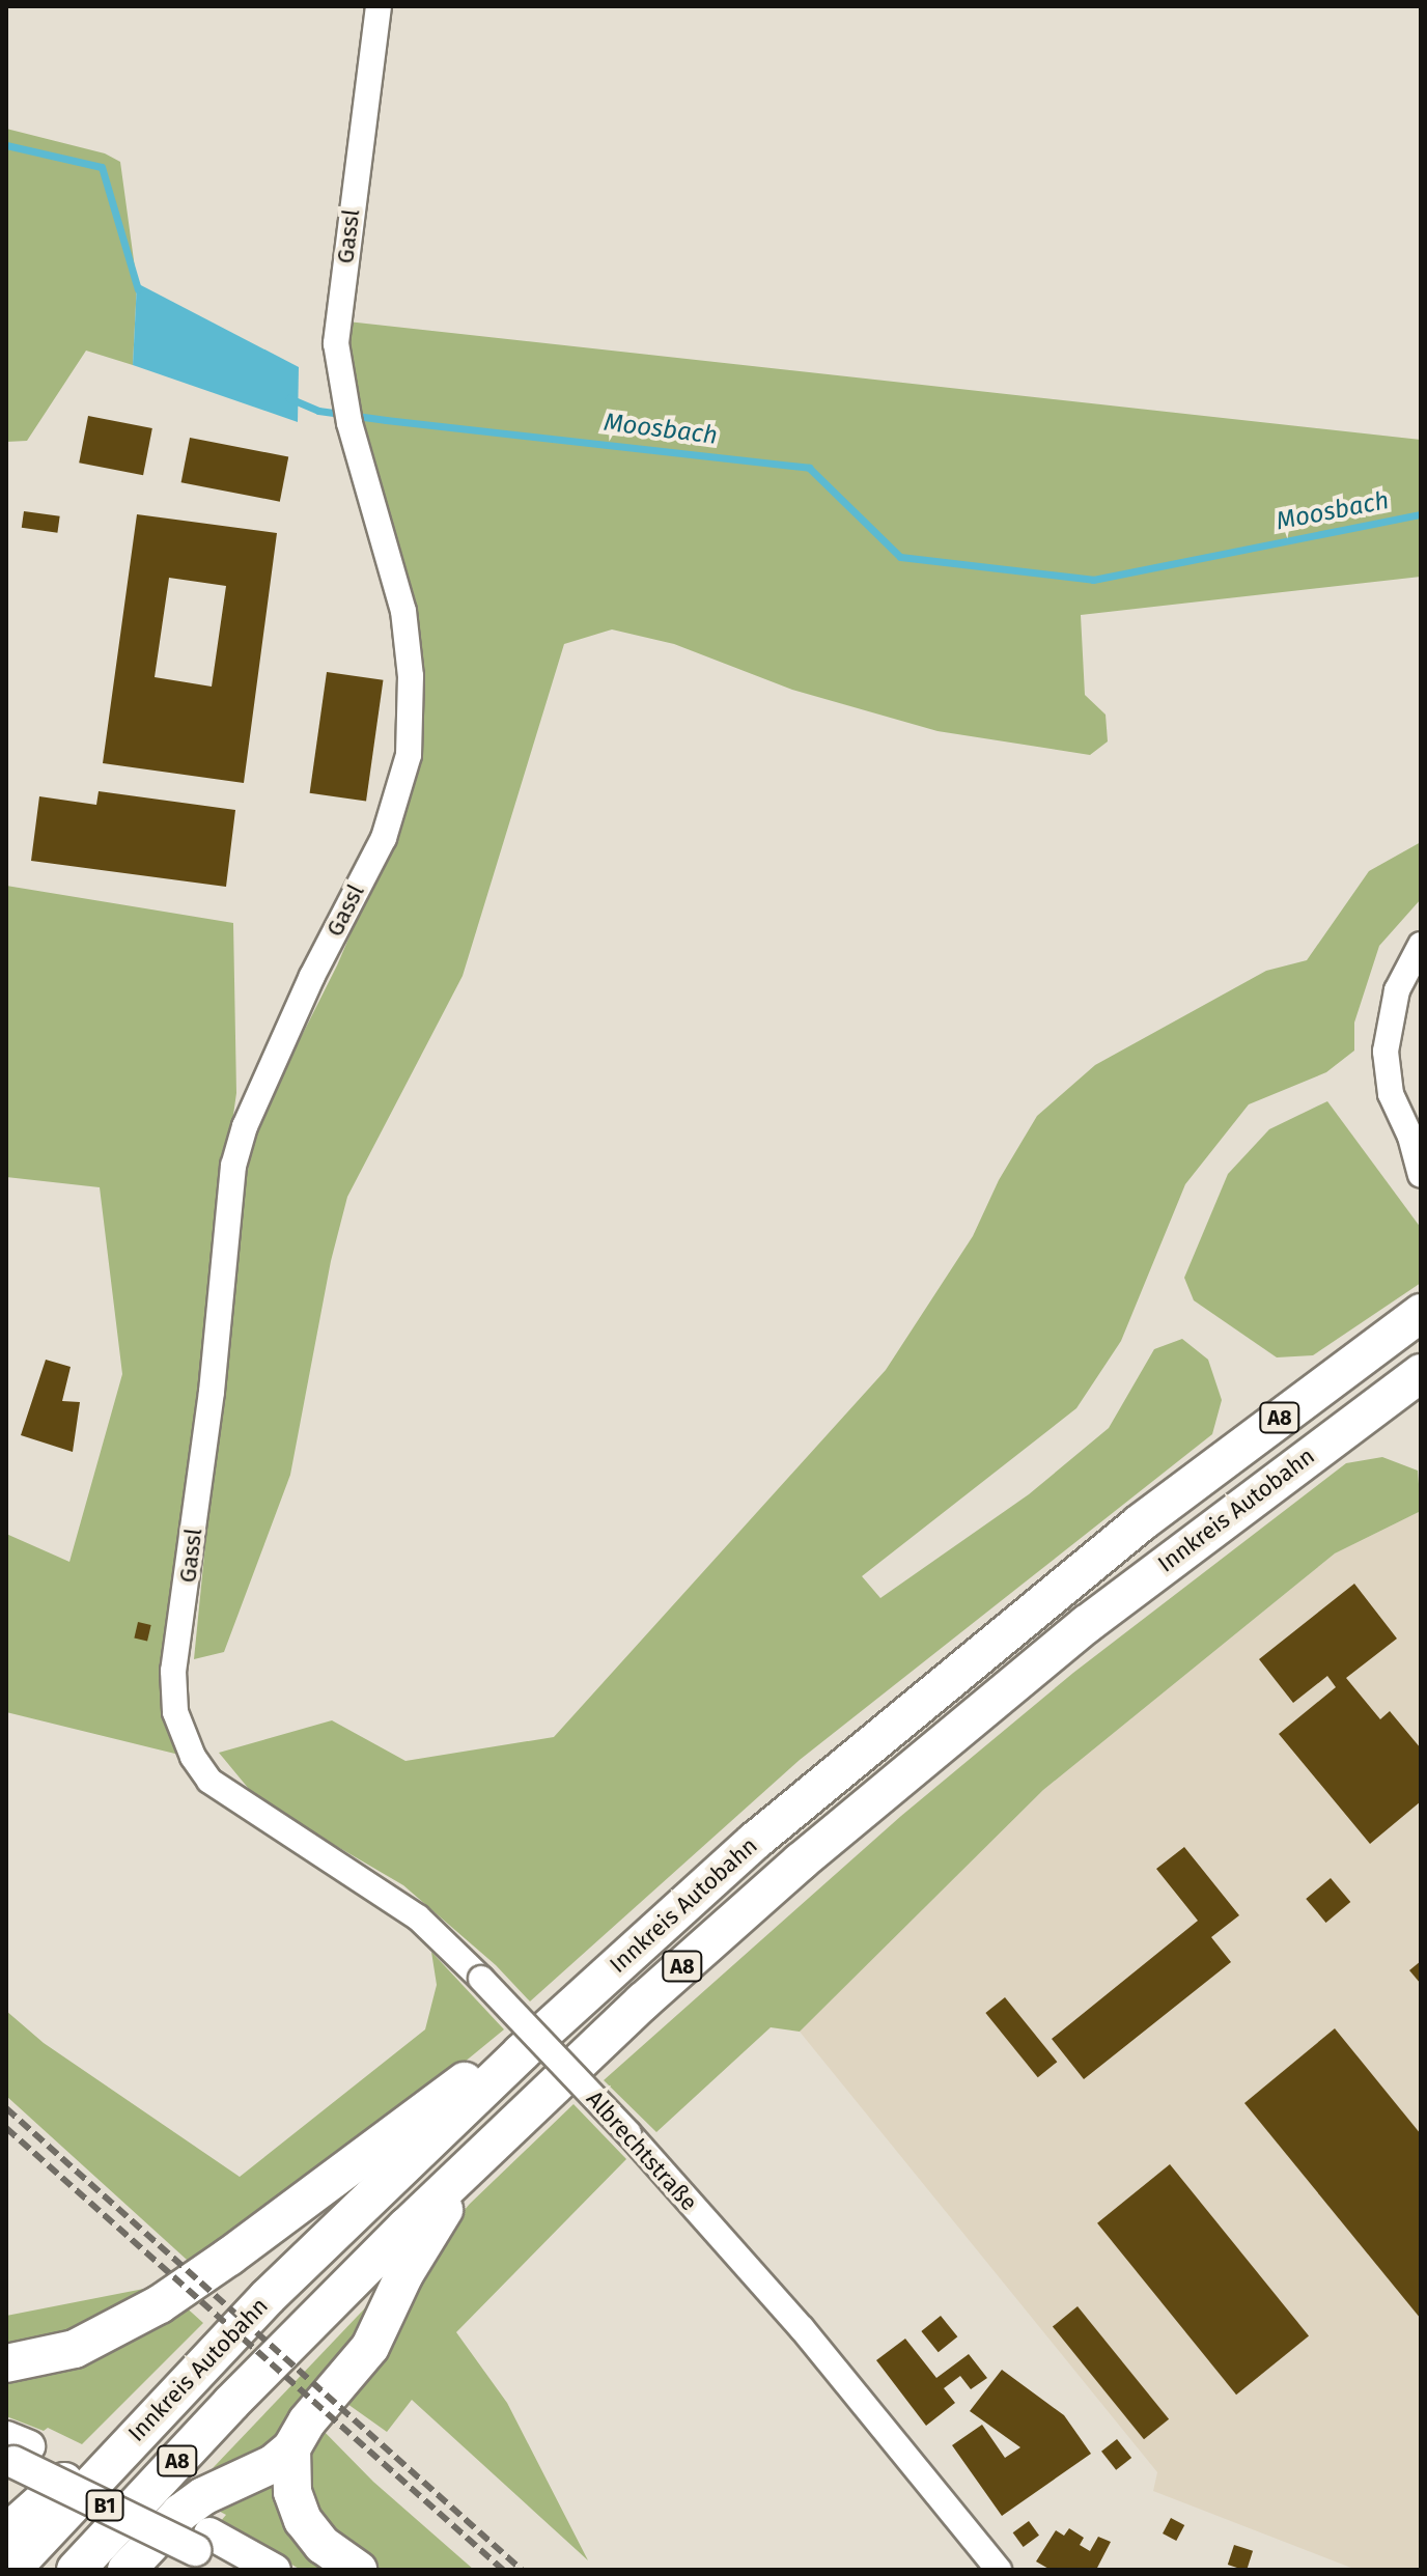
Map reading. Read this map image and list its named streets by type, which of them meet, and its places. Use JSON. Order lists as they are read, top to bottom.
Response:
{
  "streets": {
    "highway": ["A8", "Innkreis Autobahn"],
    "main road": ["B1"],
    "street": ["Gassl", "Albrechtstraße"]
  },
  "crossings": [
    ["Gassl", "Albrechtstraße"]
  ],
  "water": ["Moosbach"]
}
